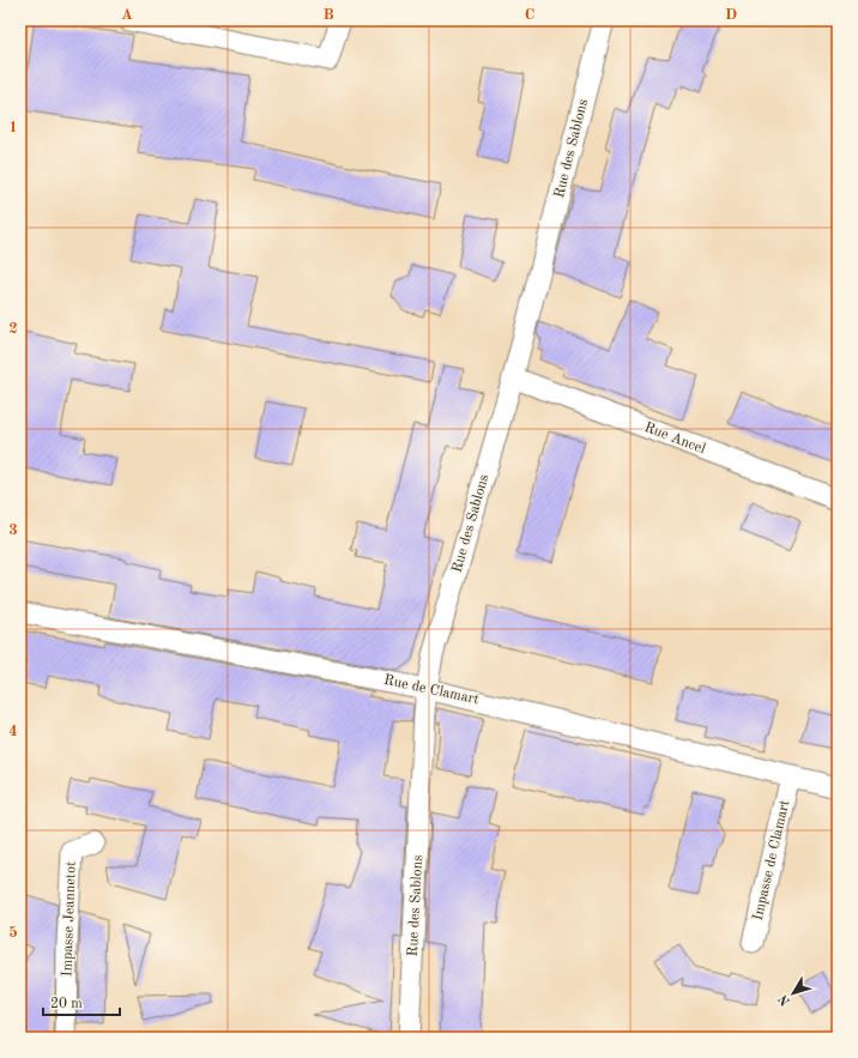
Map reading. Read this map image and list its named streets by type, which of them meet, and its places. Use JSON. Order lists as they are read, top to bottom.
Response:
{
  "streets": {
    "street": [
      "Rue des Sablons",
      "Rue Ancel",
      "Rue de Clamart",
      "Impasse de Clamart",
      "Impasse Jeannetot"
    ]
  },
  "crossings": [
    ["Rue des Sablons", "Rue Ancel"],
    ["Rue des Sablons", "Rue de Clamart"],
    ["Rue de Clamart", "Impasse de Clamart"]
  ],
  "scale_bar": "20 m",
  "north": "bottom left",
  "grid": {
    "columns": [
      "A",
      "B",
      "C",
      "D"
    ],
    "rows": [
      "1",
      "2",
      "3",
      "4",
      "5"
    ]
  }
}
